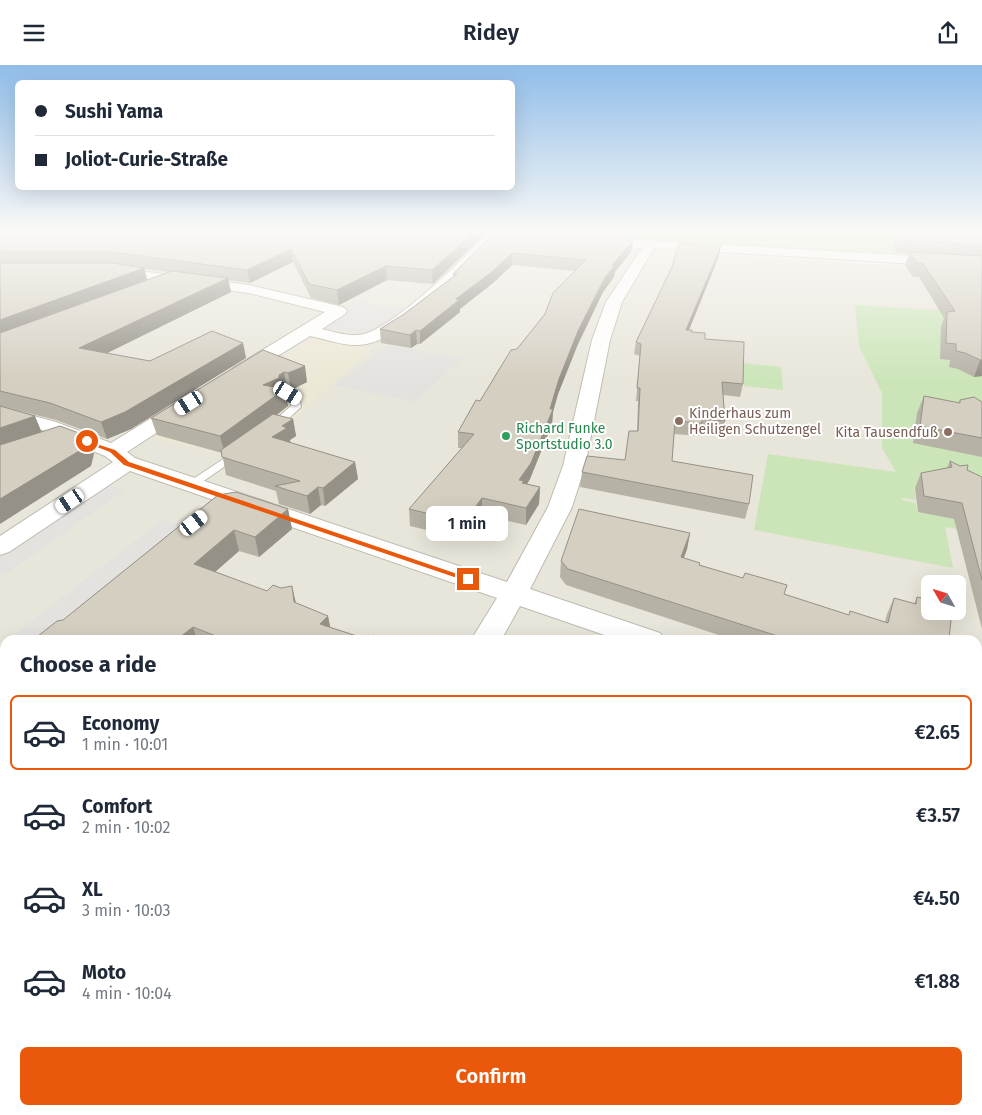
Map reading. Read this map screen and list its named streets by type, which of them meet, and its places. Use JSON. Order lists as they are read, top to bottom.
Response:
{
  "places": ["Kinderhaus zum Heiligen Schutzengel", "Kita Tausendfuß", "Richard Funke Sportstudio 3.0"],
  "north": "top left",
  "page": {
    "header": "Ridey",
    "banner": ["Sushi Yama", "Joliot-Curie-Straße"],
    "bubble": "1 min",
    "heading": "Choose a ride",
    "list": [
      {
        "name": "Economy",
        "note": "1 min · 10:01",
        "value": "€2.65"
      },
      {
        "name": "Comfort",
        "note": "2 min · 10:02",
        "value": "€3.57"
      },
      {
        "name": "XL",
        "note": "3 min · 10:03",
        "value": "€4.50"
      },
      {
        "name": "Moto",
        "note": "4 min · 10:04",
        "value": "€1.88"
      }
    ],
    "buttons": "Confirm"
  }
}
